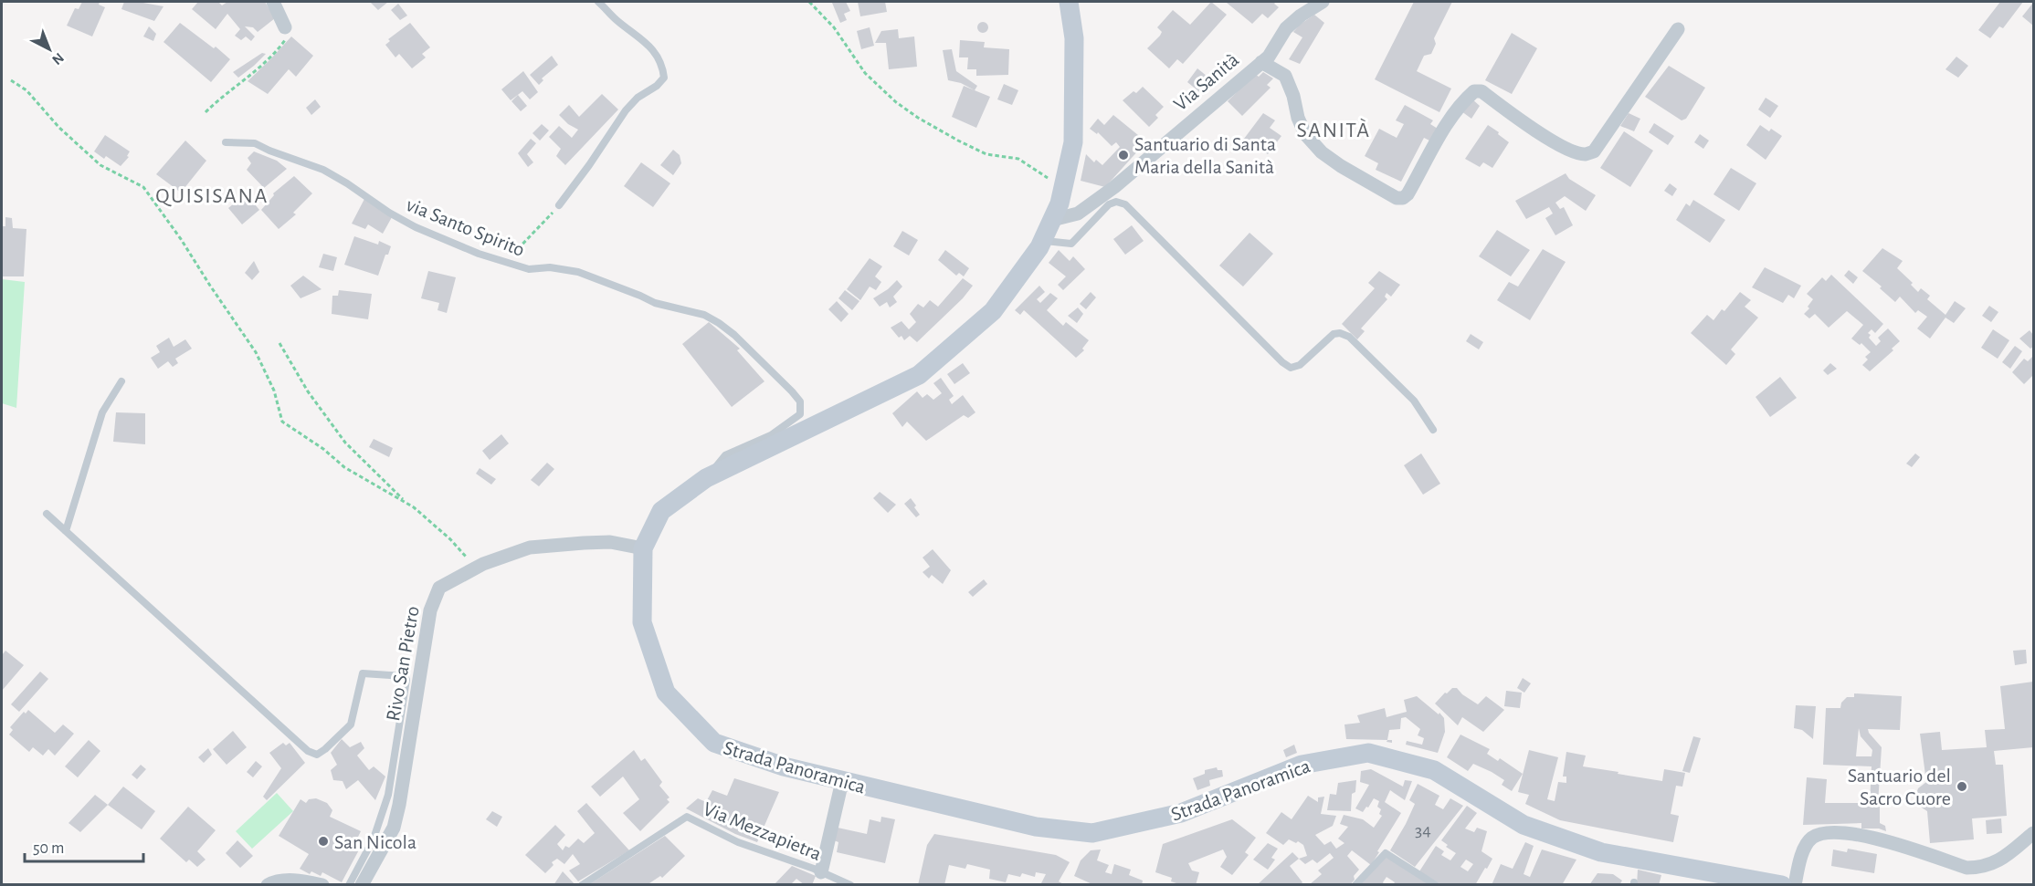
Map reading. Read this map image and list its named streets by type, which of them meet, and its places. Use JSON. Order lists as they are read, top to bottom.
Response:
{
  "streets": {
    "main road": ["Strada Panoramica"],
    "street": ["Via Sanità", "Rivo San Pietro"],
    "lane": ["via Santo Spirito", "Via Mezzapietra"]
  },
  "crossings": [
    ["Via Sanità", "Strada Panoramica"],
    ["via Santo Spirito", "Strada Panoramica"],
    ["Rivo San Pietro", "Strada Panoramica"]
  ],
  "districts": ["SANITÀ", "QUISISANA"],
  "places": ["Santuario di Santa Maria della Sanità", "Santuario del Sacro Cuore", "San Nicola"],
  "house_numbers": ["34"],
  "scale_bar": "50 m",
  "north": "bottom right"
}
